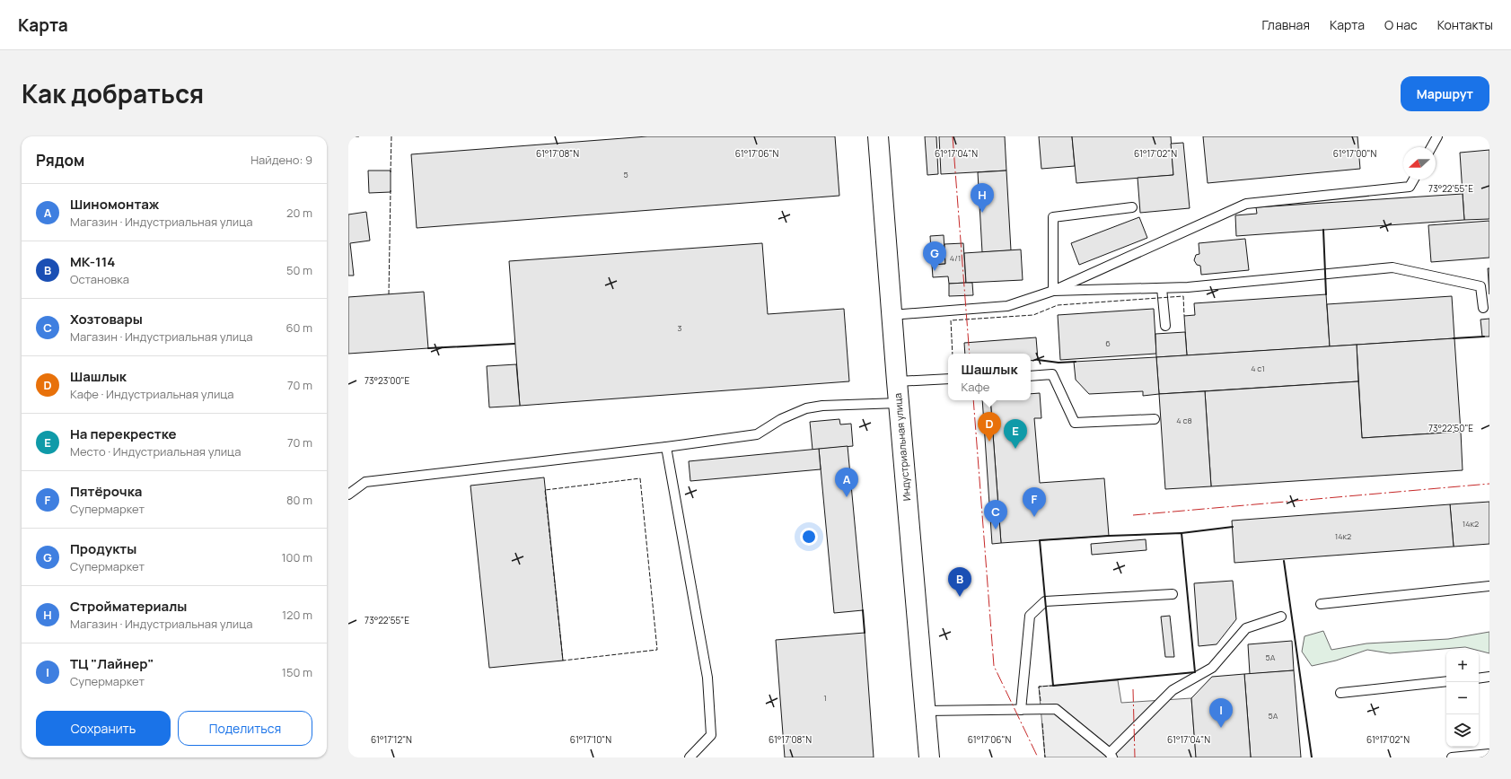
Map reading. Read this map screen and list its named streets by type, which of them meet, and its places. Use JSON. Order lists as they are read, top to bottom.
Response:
{
  "streets": {
    "main road": ["Индустриальная улица"]
  },
  "house_numbers": [
    "5",
    "4/1",
    "3",
    "6",
    "4 с1",
    "4 с8",
    "14к2",
    "14к2",
    "5А",
    "1",
    "5А"
  ],
  "north": "left",
  "page": {
    "header": "Карта",
    "nav": [
      "Главная",
      "Карта",
      "О нас",
      "Контакты"
    ],
    "title": "Как добраться",
    "buttons": [
      "Маршрут",
      ["Сохранить", "Поделиться"]
    ],
    "heading": ["Рядом", "Найдено: 9"],
    "list": [
      {
        "mark": "A",
        "name": "Шиномонтаж",
        "note": "Магазин · Индустриальная улица",
        "value": "20 m"
      },
      {
        "mark": "B",
        "name": "МК-114",
        "note": "Остановка",
        "value": "50 m"
      },
      {
        "mark": "C",
        "name": "Хозтовары",
        "note": "Магазин · Индустриальная улица",
        "value": "60 m"
      },
      {
        "mark": "D",
        "name": "Шашлык",
        "note": "Кафе · Индустриальная улица",
        "value": "70 m"
      },
      {
        "mark": "E",
        "name": "На перекрестке",
        "note": "Место · Индустриальная улица",
        "value": "70 m"
      },
      {
        "mark": "F",
        "name": "Пятёрочка",
        "note": "Супермаркет",
        "value": "80 m"
      },
      {
        "mark": "G",
        "name": "Продукты",
        "note": "Супермаркет",
        "value": "100 m"
      },
      {
        "mark": "H",
        "name": "Стройматериалы",
        "note": "Магазин · Индустриальная улица",
        "value": "120 m"
      },
      {
        "mark": "I",
        "name": "ТЦ \"Лайнер\"",
        "note": "Супермаркет",
        "value": "150 m"
      }
    ],
    "pins": [
      "H",
      "G",
      "D",
      "E",
      "A",
      "F",
      "C",
      "B",
      "I"
    ],
    "popup": ["Шашлык", "Кафе"],
    "map_buttons": ["+", "−"]
  },
  "coordinates": [
    "61°17'08\"N",
    "61°17'06\"N",
    "61°17'04\"N",
    "61°17'02\"N",
    "61°17'00\"N",
    "73°22'55\"E",
    "73°23'00\"E",
    "73°22'50\"E",
    "61°17'12\"N",
    "61°17'10\"N"
  ]
}
